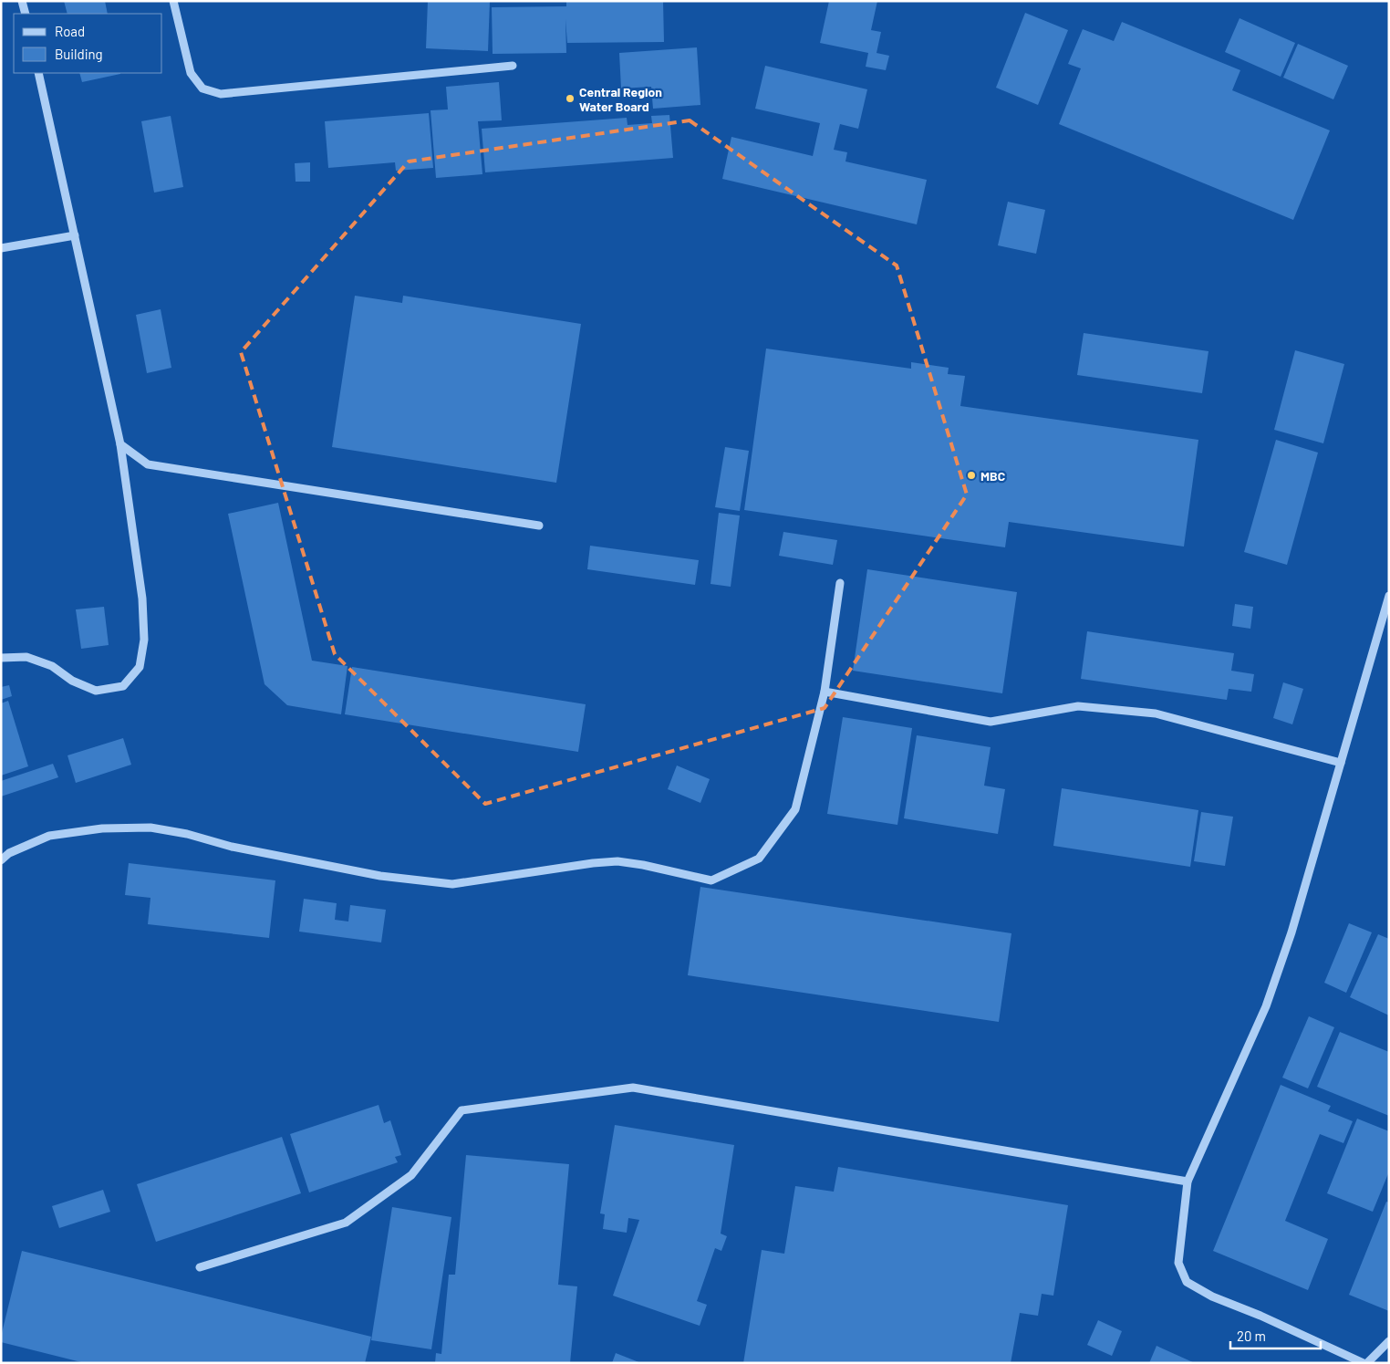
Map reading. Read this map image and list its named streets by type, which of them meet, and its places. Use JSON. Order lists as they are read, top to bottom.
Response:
{
  "places": ["Central Region Water Board", "MBC"],
  "legend": ["Road", "Building"],
  "scale_bar": "20 m"
}
